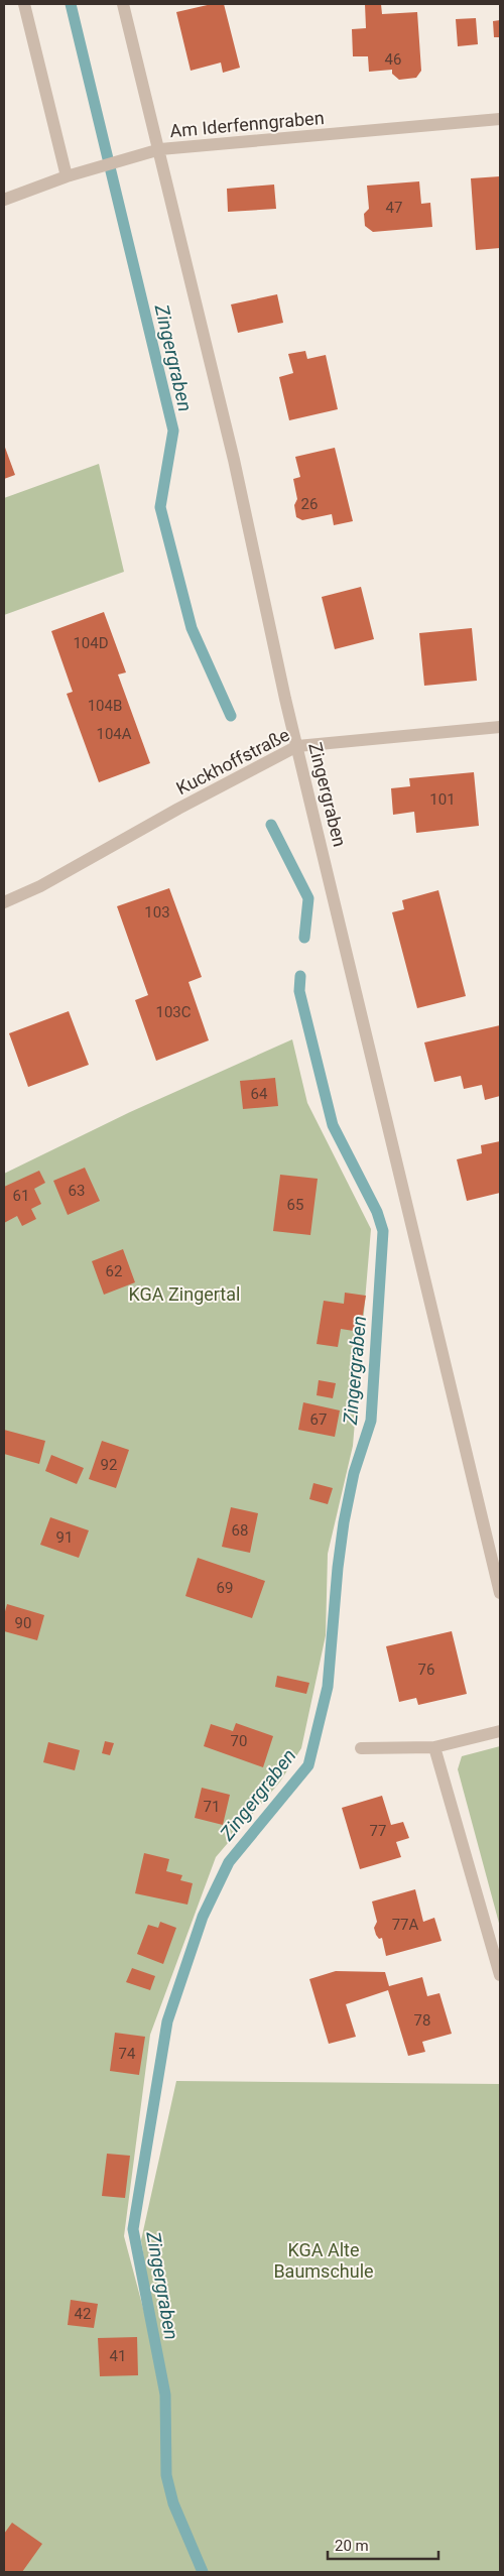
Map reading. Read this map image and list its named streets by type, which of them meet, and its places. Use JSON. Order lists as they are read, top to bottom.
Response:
{
  "streets": {
    "street": ["Am Iderfenngraben", "Kuckhoffstraße", "Zingergraben"]
  },
  "crossings": [
    ["Am Iderfenngraben", "Zingergraben"],
    ["Kuckhoffstraße", "Zingergraben"]
  ],
  "water": ["Zingergraben"],
  "parks": ["KGA Zingertal", "KGA Alte Baumschule"],
  "house_numbers": [
    "46",
    "47",
    "26",
    "104D",
    "104B",
    "104A",
    "101",
    "103",
    "103C",
    "64",
    "63",
    "61",
    "65",
    "62",
    "67",
    "92",
    "68",
    "91",
    "69",
    "90",
    "76",
    "70",
    "71",
    "77",
    "77A",
    "78",
    "74",
    "42",
    "41"
  ],
  "scale_bar": "20 m"
}
